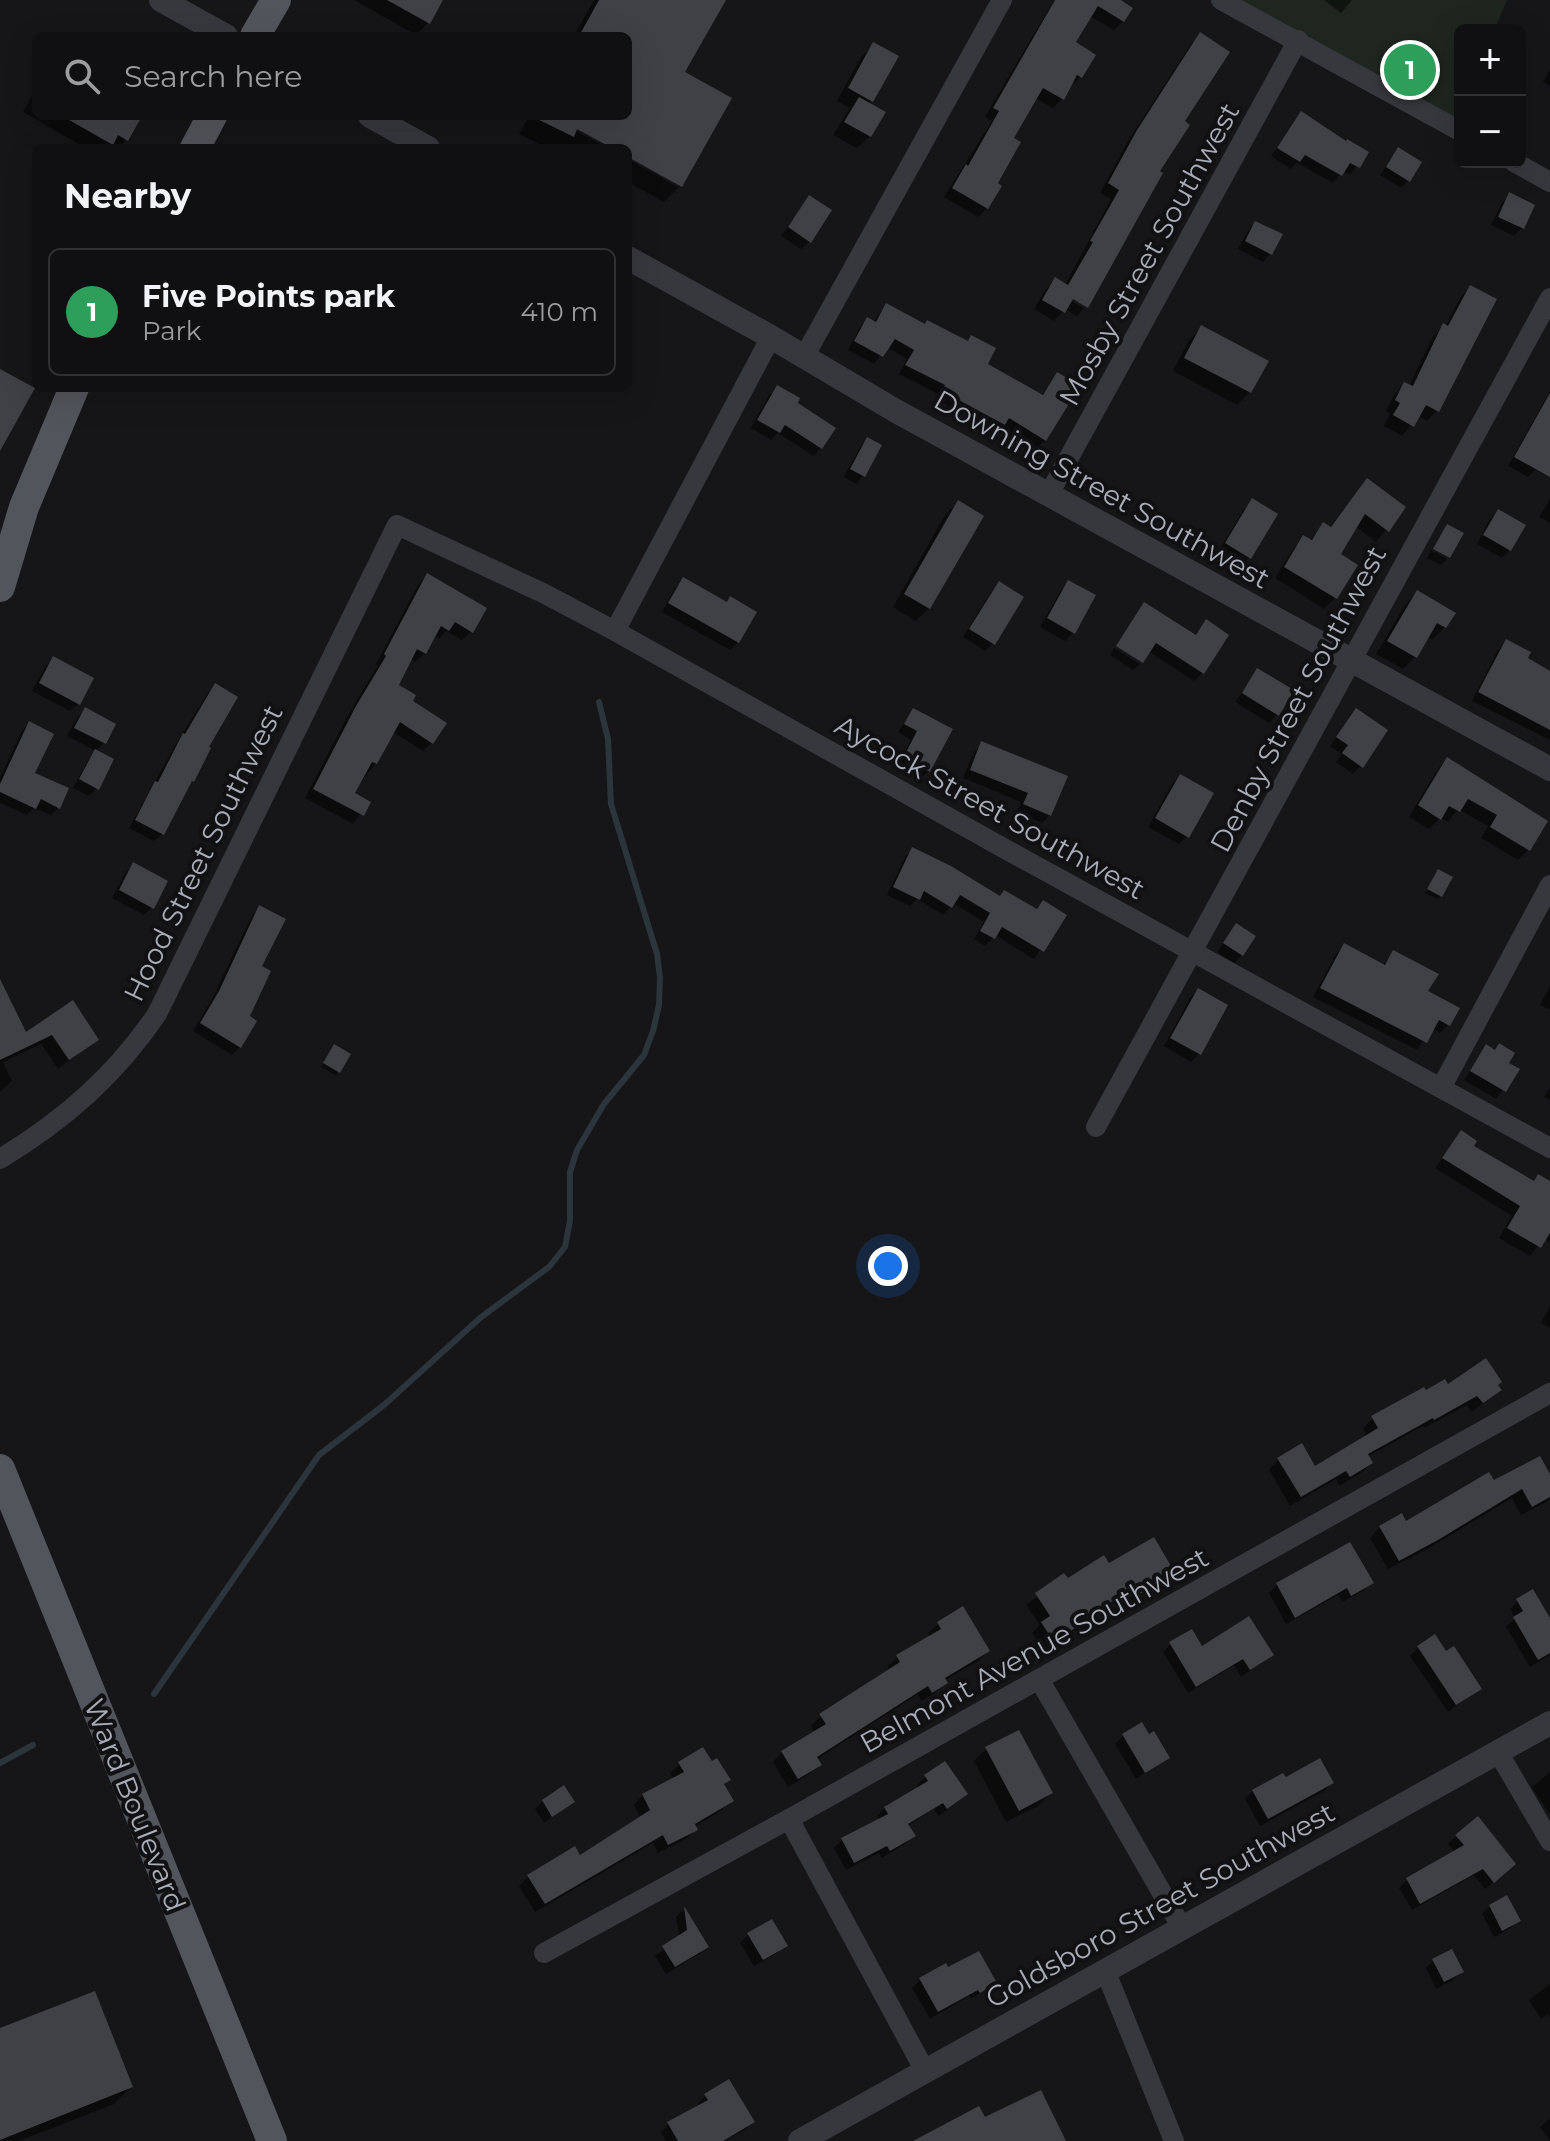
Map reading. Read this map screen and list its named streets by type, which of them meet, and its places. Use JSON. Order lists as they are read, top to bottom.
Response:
{
  "streets": {
    "main road": ["Ward Boulevard"],
    "street": [
      "Mosby Street Southwest",
      "Downing Street Southwest",
      "Denby Street Southwest",
      "Aycock Street Southwest",
      "Hood Street Southwest",
      "Belmont Avenue Southwest",
      "Goldsboro Street Southwest"
    ]
  },
  "crossings": [
    ["Mosby Street Southwest", "Downing Street Southwest"],
    ["Downing Street Southwest", "Denby Street Southwest"],
    ["Denby Street Southwest", "Aycock Street Southwest"],
    ["Aycock Street Southwest", "Hood Street Southwest"]
  ],
  "page": {
    "map_buttons": ["+", "−"],
    "search": "Search here",
    "pins": "1",
    "heading": "Nearby",
    "list": [
      {
        "mark": "1",
        "name": "Five Points park",
        "note": "Park",
        "value": "410 m"
      }
    ]
  }
}
